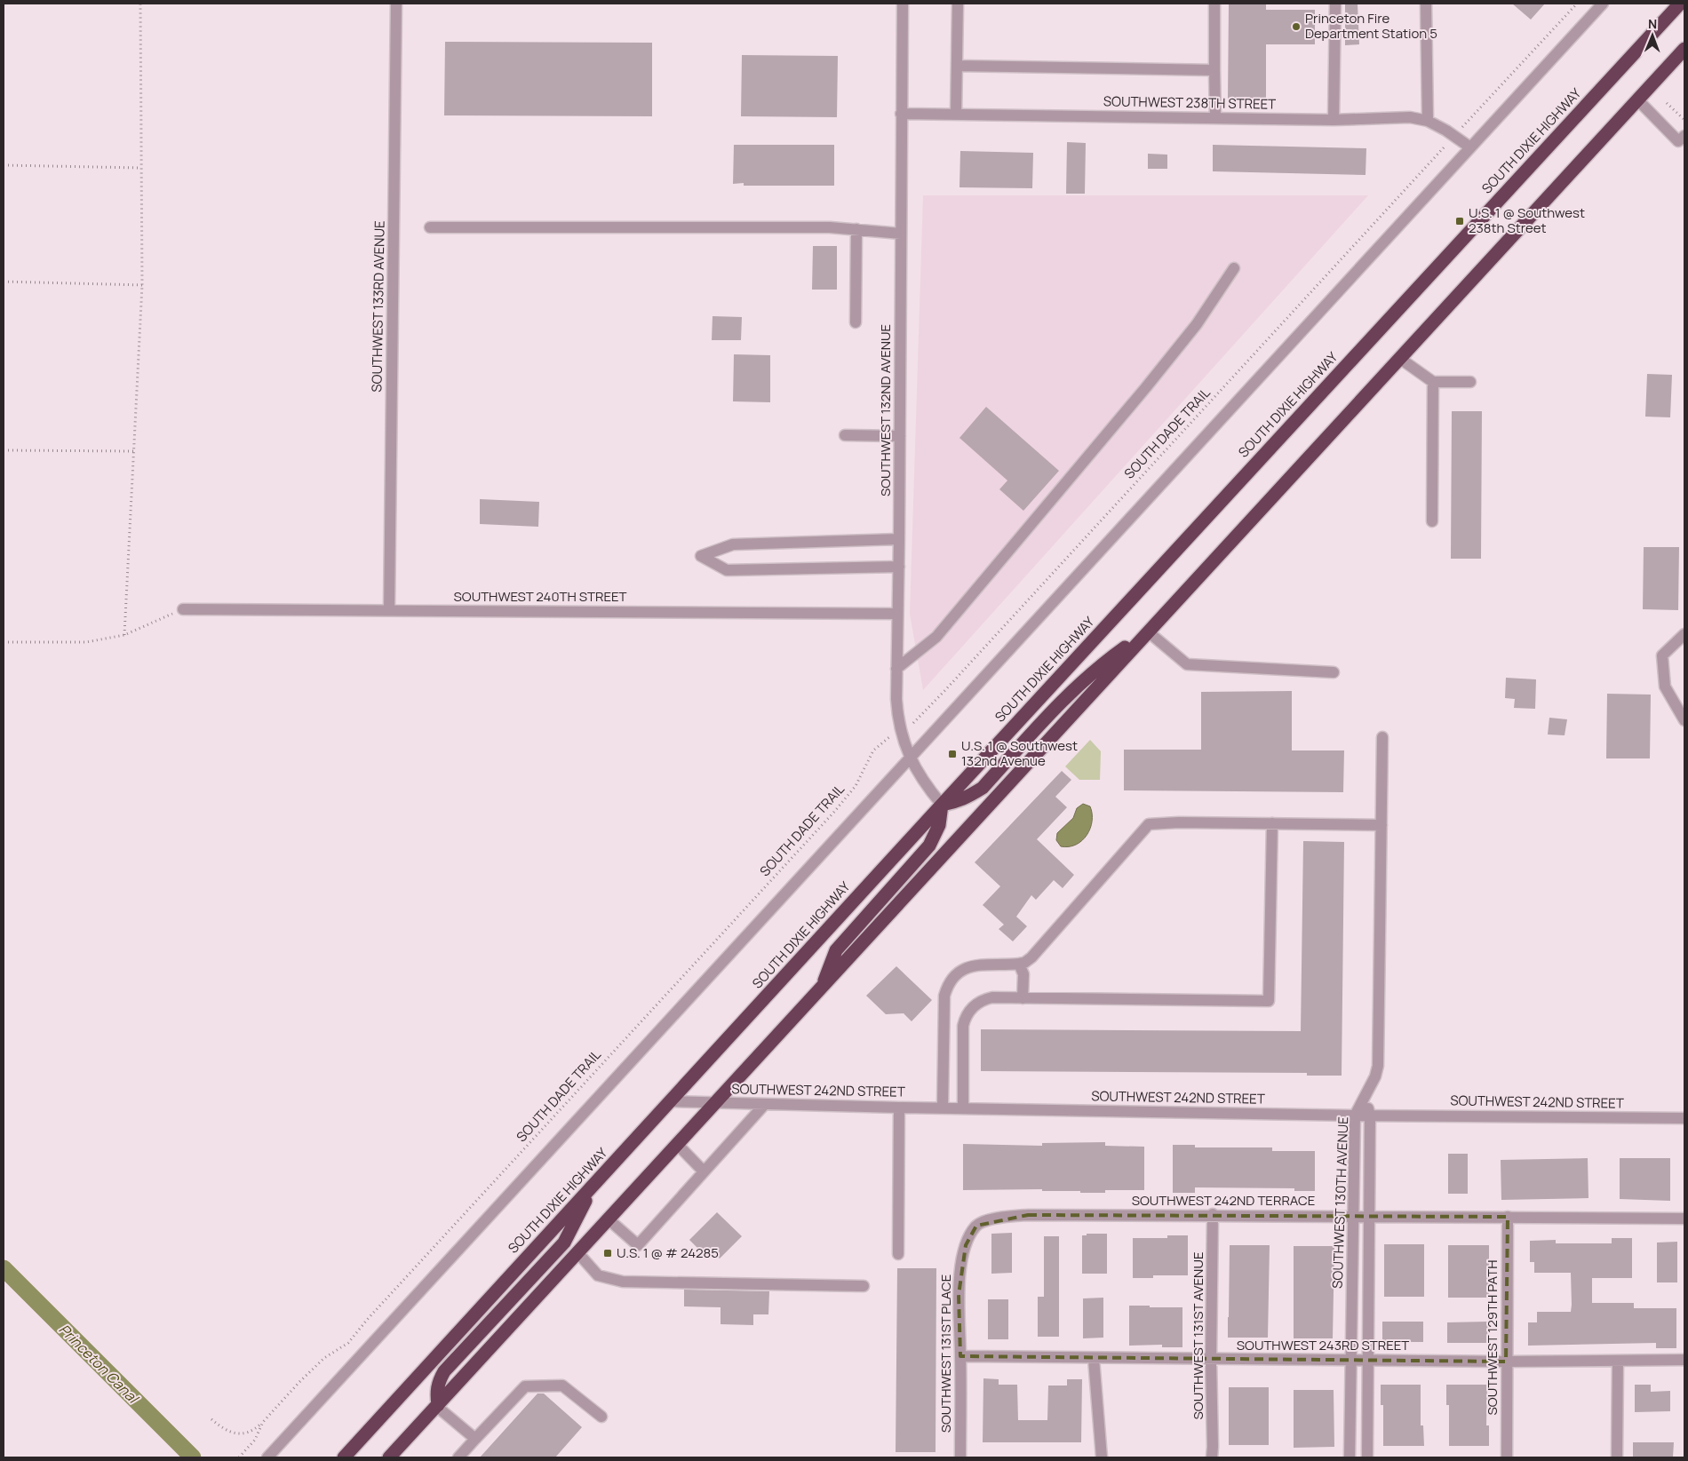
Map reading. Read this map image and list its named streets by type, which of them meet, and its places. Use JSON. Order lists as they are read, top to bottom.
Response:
{
  "streets": {
    "highway": ["SOUTH DIXIE HIGHWAY"],
    "street": [
      "SOUTHWEST 238TH STREET",
      "SOUTHWEST 133RD AVENUE",
      "SOUTHWEST 132ND AVENUE",
      "SOUTHWEST 240TH STREET",
      "SOUTHWEST 242ND STREET",
      "SOUTHWEST 242ND TERRACE",
      "SOUTHWEST 130TH AVENUE",
      "SOUTHWEST 131ST AVENUE",
      "SOUTHWEST 129TH PATH",
      "SOUTHWEST 243RD STREET",
      "SOUTHWEST 131ST PLACE"
    ],
    "path": ["SOUTH DADE TRAIL"]
  },
  "crossings": [
    ["SOUTHWEST 238TH STREET", "SOUTHWEST 132ND AVENUE"],
    ["SOUTH DIXIE HIGHWAY", "SOUTHWEST 132ND AVENUE"],
    ["SOUTH DIXIE HIGHWAY", "SOUTHWEST 242ND STREET"],
    ["SOUTHWEST 133RD AVENUE", "SOUTHWEST 240TH STREET"],
    ["SOUTHWEST 132ND AVENUE", "SOUTHWEST 240TH STREET"],
    ["SOUTHWEST 242ND STREET", "SOUTHWEST 130TH AVENUE"],
    ["SOUTHWEST 242ND TERRACE", "SOUTHWEST 130TH AVENUE"],
    ["SOUTHWEST 242ND TERRACE", "SOUTHWEST 131ST AVENUE"],
    ["SOUTHWEST 242ND TERRACE", "SOUTHWEST 129TH PATH"],
    ["SOUTHWEST 242ND TERRACE", "SOUTHWEST 131ST PLACE"],
    ["SOUTHWEST 130TH AVENUE", "SOUTHWEST 243RD STREET"],
    ["SOUTHWEST 131ST AVENUE", "SOUTHWEST 243RD STREET"],
    ["SOUTHWEST 129TH PATH", "SOUTHWEST 243RD STREET"],
    ["SOUTHWEST 243RD STREET", "SOUTHWEST 131ST PLACE"]
  ],
  "water": ["Princeton Canal"],
  "places": {
    "other": ["Princeton Fire Department Station 5"],
    "transit": ["U.S. 1 @ Southwest 238th Street", "U.S. 1 @ Southwest 132nd Avenue", "U.S. 1 @ # 24285"]
  },
  "north": "top"
}
